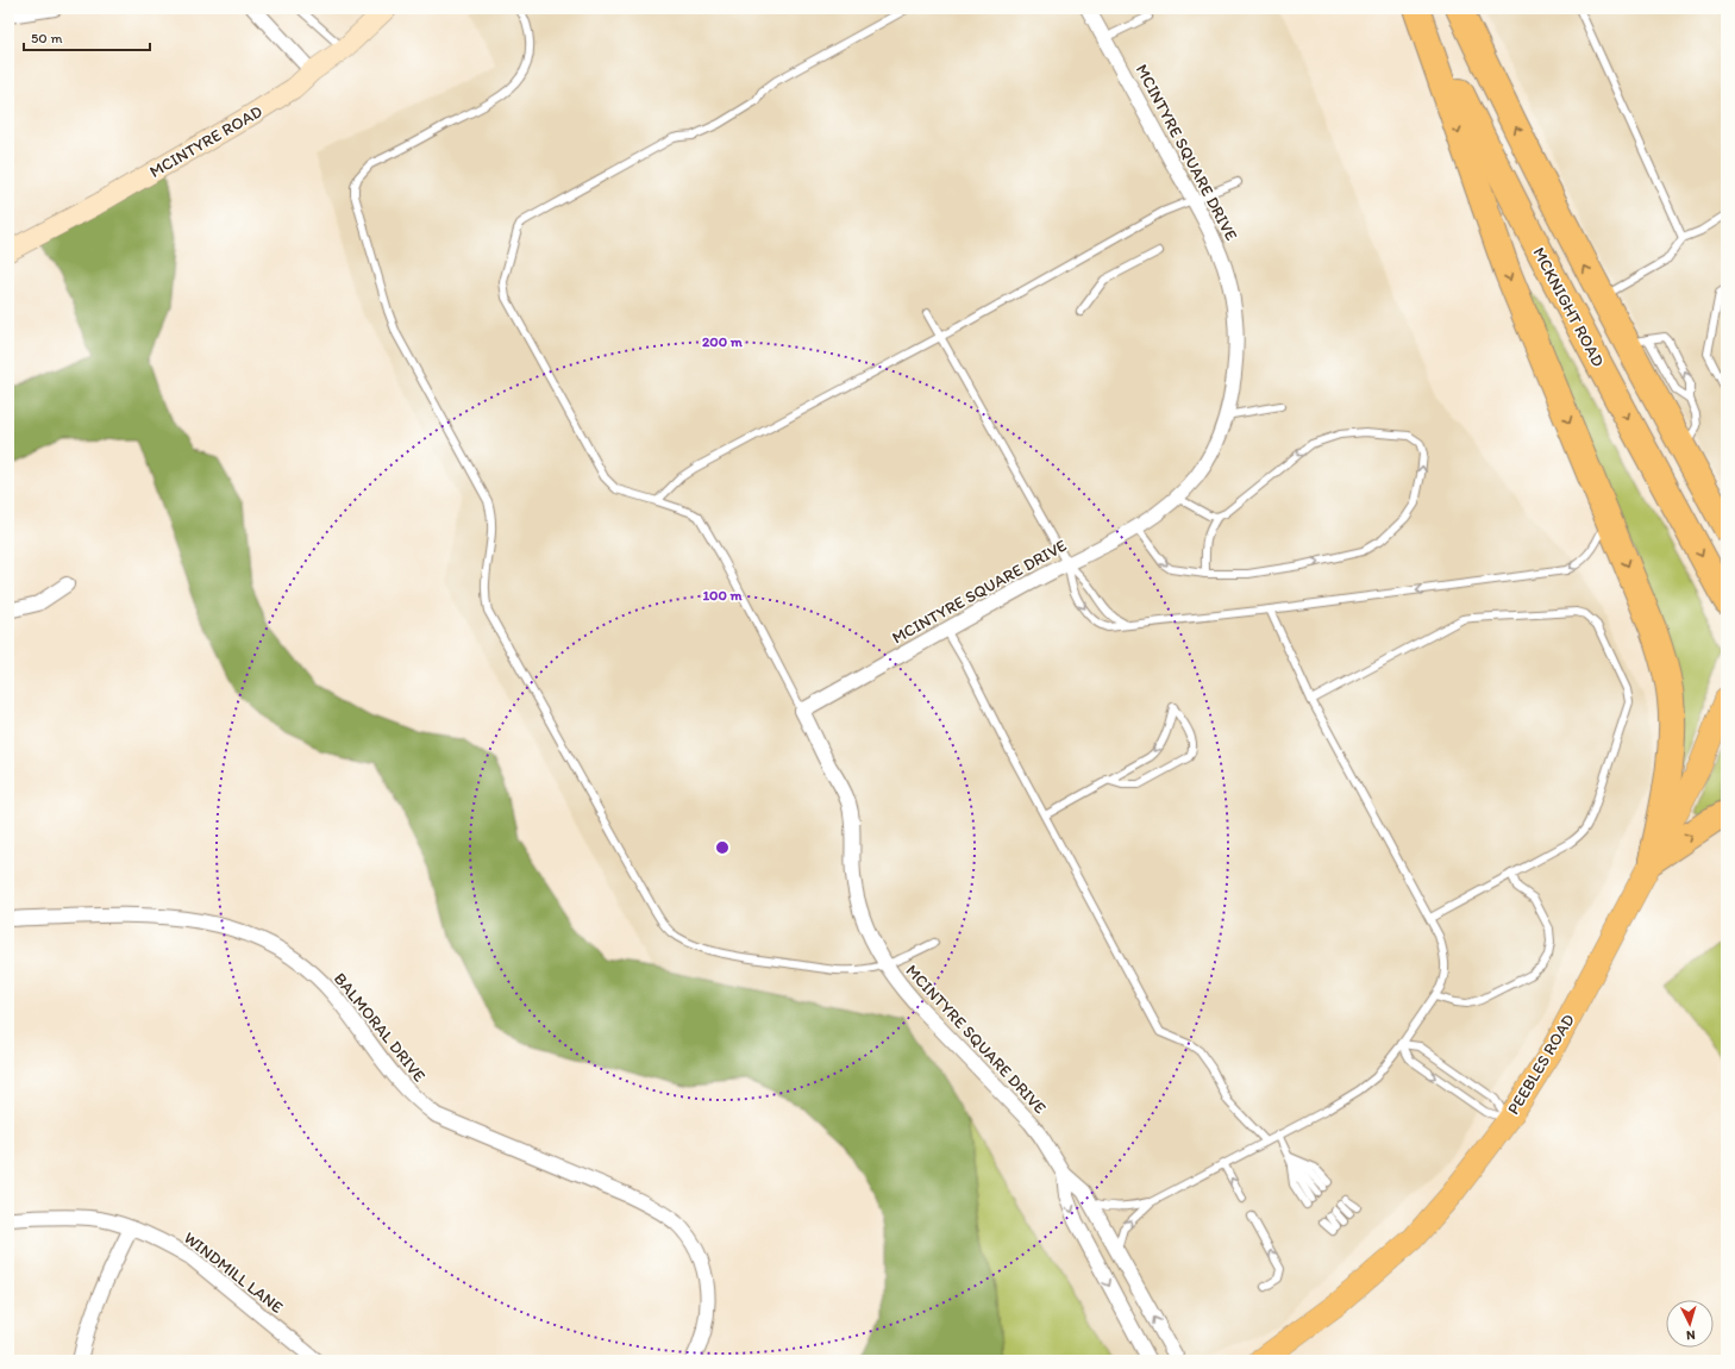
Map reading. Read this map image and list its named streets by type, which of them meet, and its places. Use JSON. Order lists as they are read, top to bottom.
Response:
{
  "streets": {
    "highway": ["MCKNIGHT ROAD"],
    "main road": ["PEEBLES ROAD"],
    "street": [
      "MCINTYRE ROAD",
      "MCINTYRE SQUARE DRIVE",
      "BALMORAL DRIVE",
      "WINDMILL LANE"
    ]
  },
  "scale_bar": "50 m",
  "north": "bottom",
  "rings": ["200 m", "100 m"]
}
